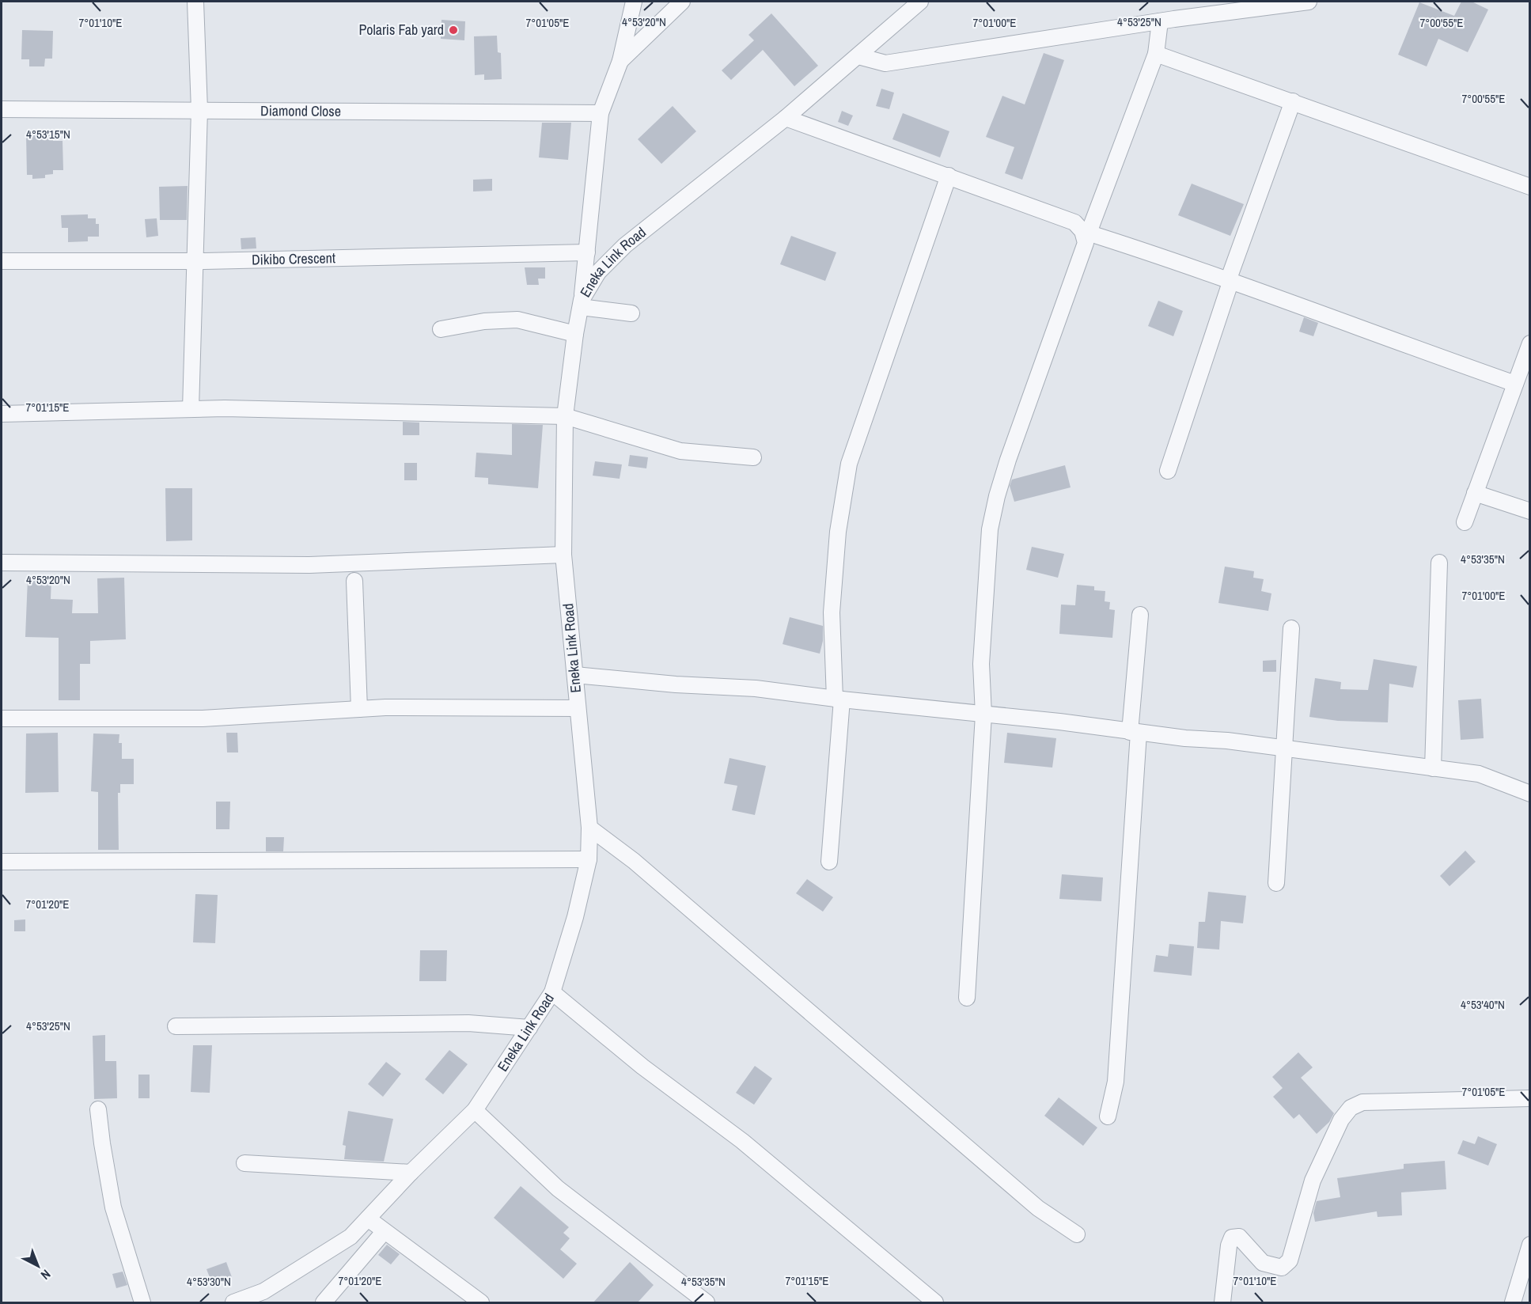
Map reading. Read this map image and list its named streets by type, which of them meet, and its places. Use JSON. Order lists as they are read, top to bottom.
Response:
{
  "streets": {
    "street": ["Diamond Close", "Dikibo Crescent", "Eneka Link Road"]
  },
  "places": ["Polaris Fab yard"],
  "north": "bottom right",
  "coordinates": [
    "4°53'20\"N",
    "4°53'25\"N",
    "7°01'10\"E",
    "7°01'05\"E",
    "7°01'00\"E",
    "7°00'55\"E",
    "4°53'15\"N",
    "7°01'15\"E",
    "4°53'35\"N",
    "7°01'20\"E",
    "4°53'40\"N",
    "4°53'30\"N"
  ]
}
